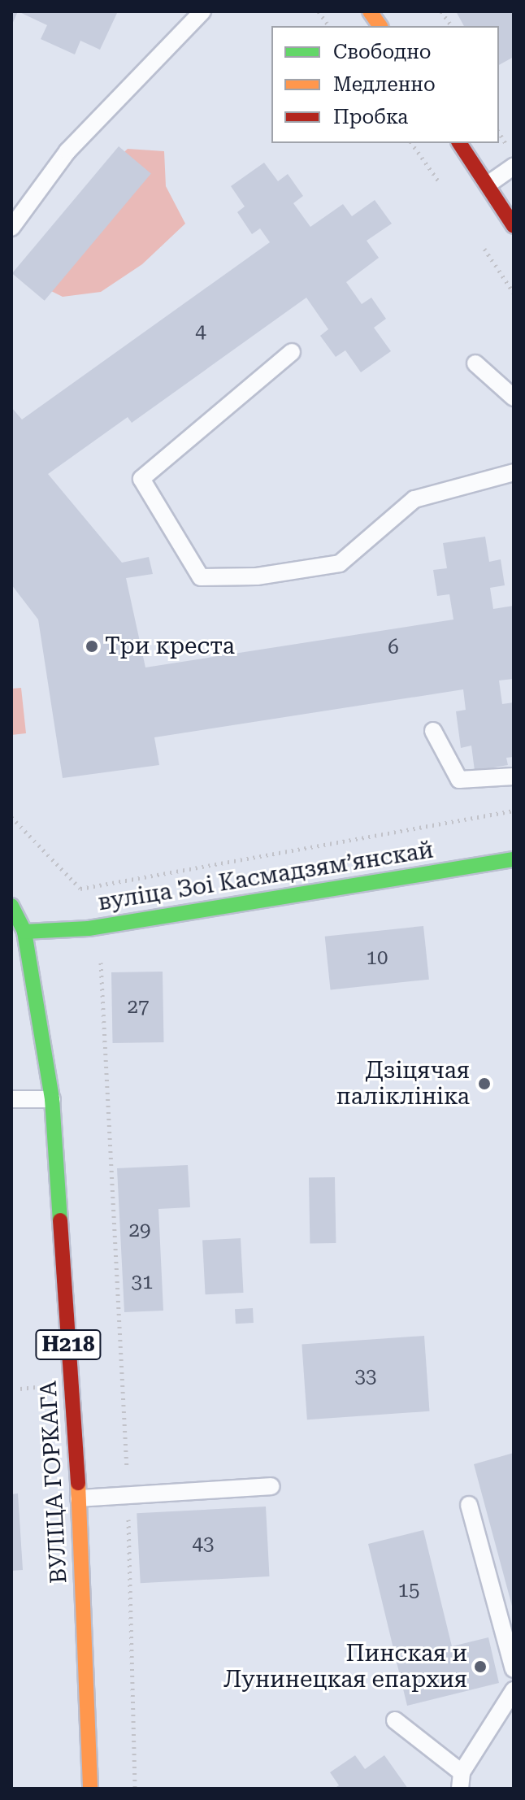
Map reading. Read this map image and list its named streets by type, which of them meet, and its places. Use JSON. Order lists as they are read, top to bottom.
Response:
{
  "streets": {
    "main road": ["вуліца Зоі Касмадзямʼянскай", "Н218", "ВУЛІЦА ГОРКАГА"]
  },
  "crossings": [
    ["вуліца Зоі Касмадзямʼянскай", "ВУЛІЦА ГОРКАГА"]
  ],
  "places": ["Три креста", "Дзіцячая паліклініка", "Пинская и Лунинецкая епархия"],
  "house_numbers": [
    "4",
    "6",
    "10",
    "27",
    "29",
    "31",
    "33",
    "43",
    "15"
  ],
  "legend": ["Свободно", "Медленно", "Пробка"]
}
